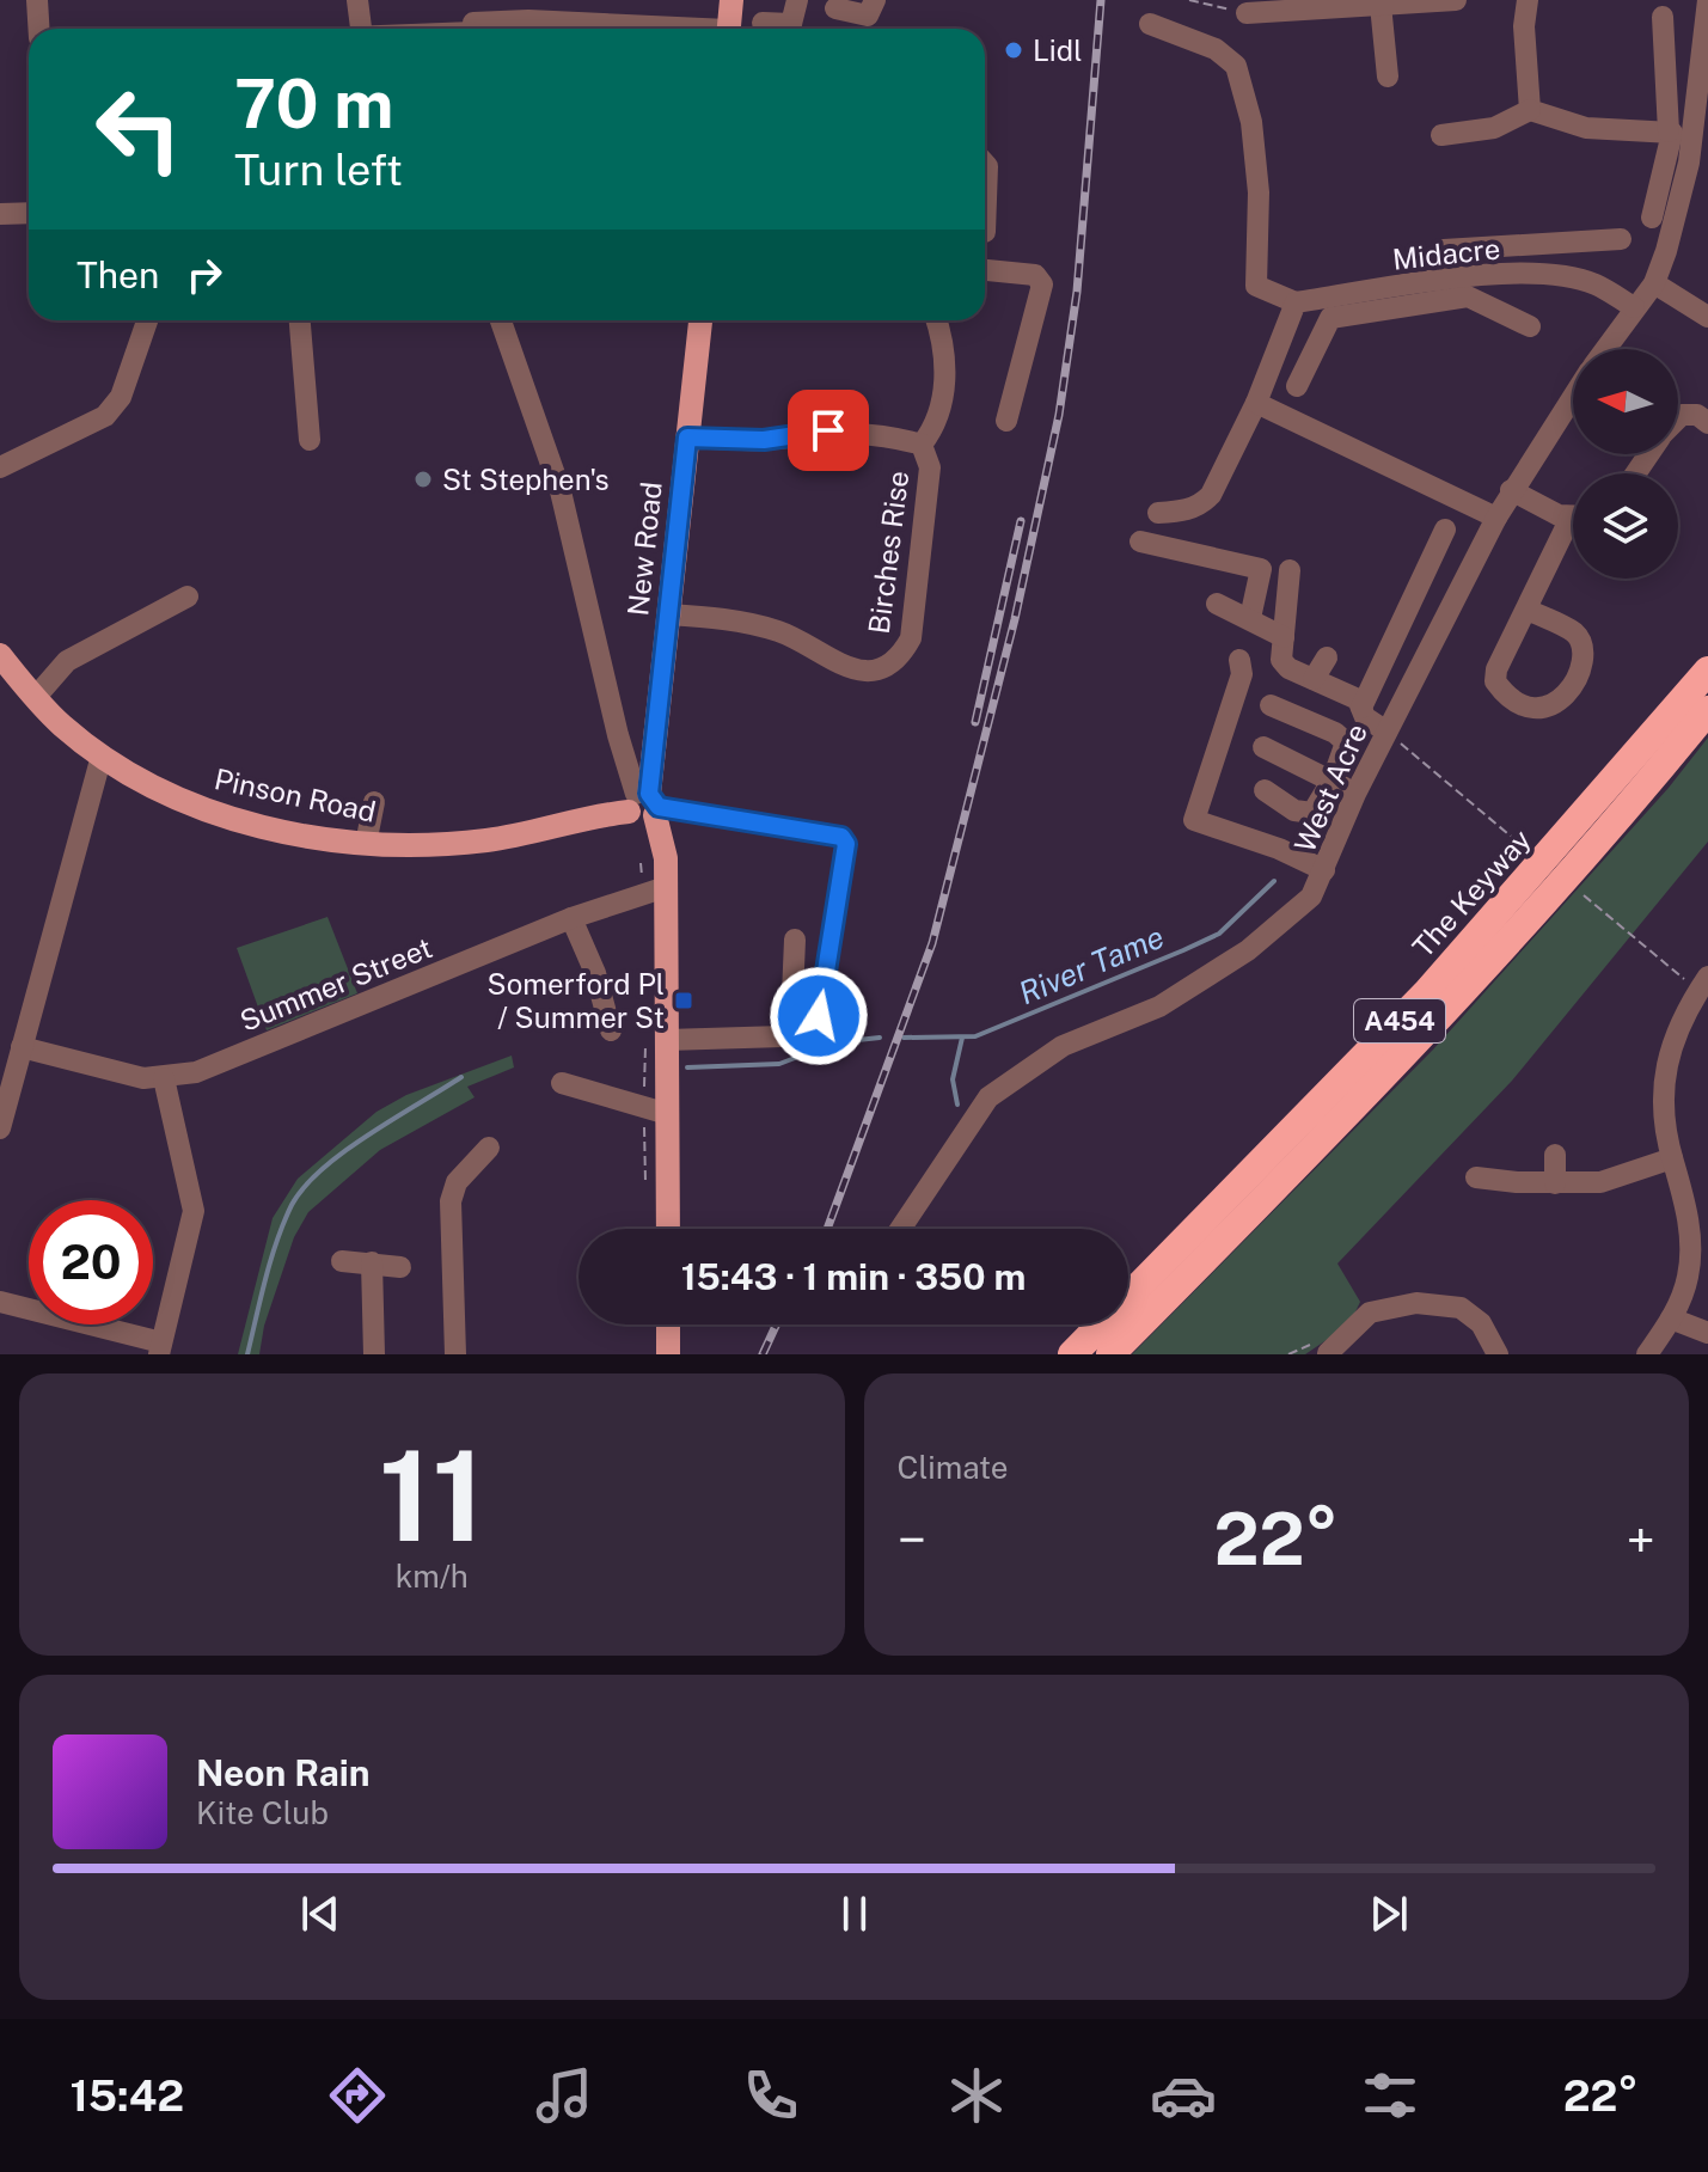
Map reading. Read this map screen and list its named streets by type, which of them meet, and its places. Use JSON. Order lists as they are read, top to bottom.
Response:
{
  "streets": {
    "highway": ["The Keyway", "A454"],
    "main road": ["New Road", "Pinson Road"],
    "street": [
      "Midacre",
      "Birches Rise",
      "West Acre",
      "Summer Street"
    ]
  },
  "crossings": [
    ["Midacre", "West Acre"],
    ["New Road", "Birches Rise"],
    ["New Road", "Pinson Road"]
  ],
  "water": ["River Tame"],
  "places": {
    "other": ["Lidl", "St Stephen's"],
    "transit": ["Somerford Pl / Summer St"]
  },
  "north": "left",
  "page": {
    "turn": ["70 m", "Turn left"],
    "then": "Then",
    "limit": "20",
    "trip": "15:43 · 1 min · 350 m",
    "tile": [
      ["11", "km/h"],
      "Climate"
    ],
    "heat": ["−", "22°", "+"],
    "song": ["Neon Rain", "Kite Club"],
    "tabs": ["15:42", "22°"]
  }
}
